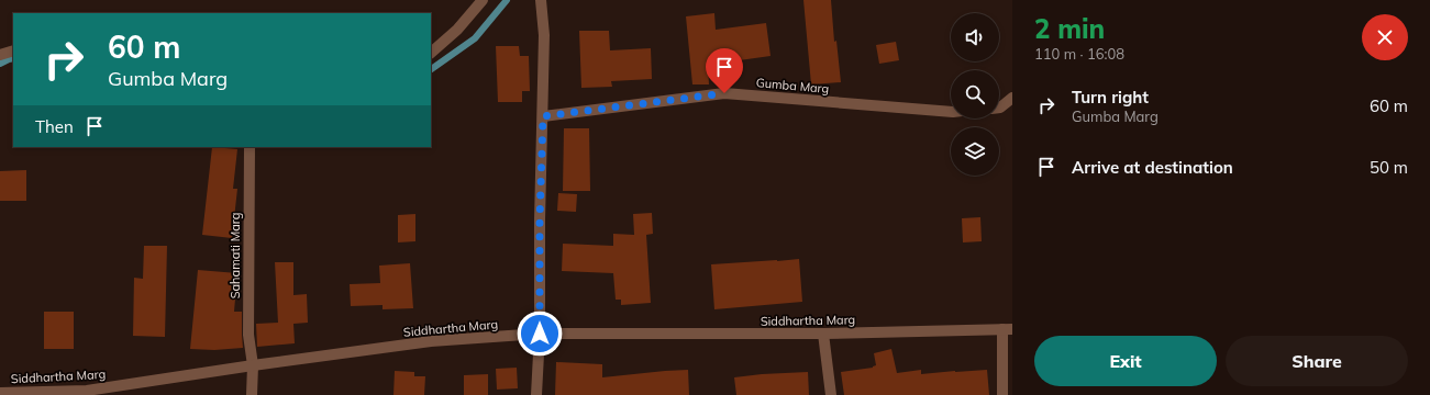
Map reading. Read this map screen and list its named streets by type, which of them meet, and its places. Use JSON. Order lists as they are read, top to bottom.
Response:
{
  "streets": {
    "street": ["Gumba Marg", "Sahamati Marg", "Siddhartha Marg"]
  },
  "crossings": [
    ["Sahamati Marg", "Siddhartha Marg"]
  ],
  "page": {
    "heading": ["2 min", "110 m · 16:08"],
    "turn": ["60 m", "Gumba Marg"],
    "list": [
      {
        "name": "Turn right",
        "note": "Gumba Marg",
        "value": "60 m"
      },
      {
        "name": "Arrive at destination",
        "value": "50 m"
      }
    ],
    "then": "Then",
    "buttons": ["Exit", "Share"]
  }
}
